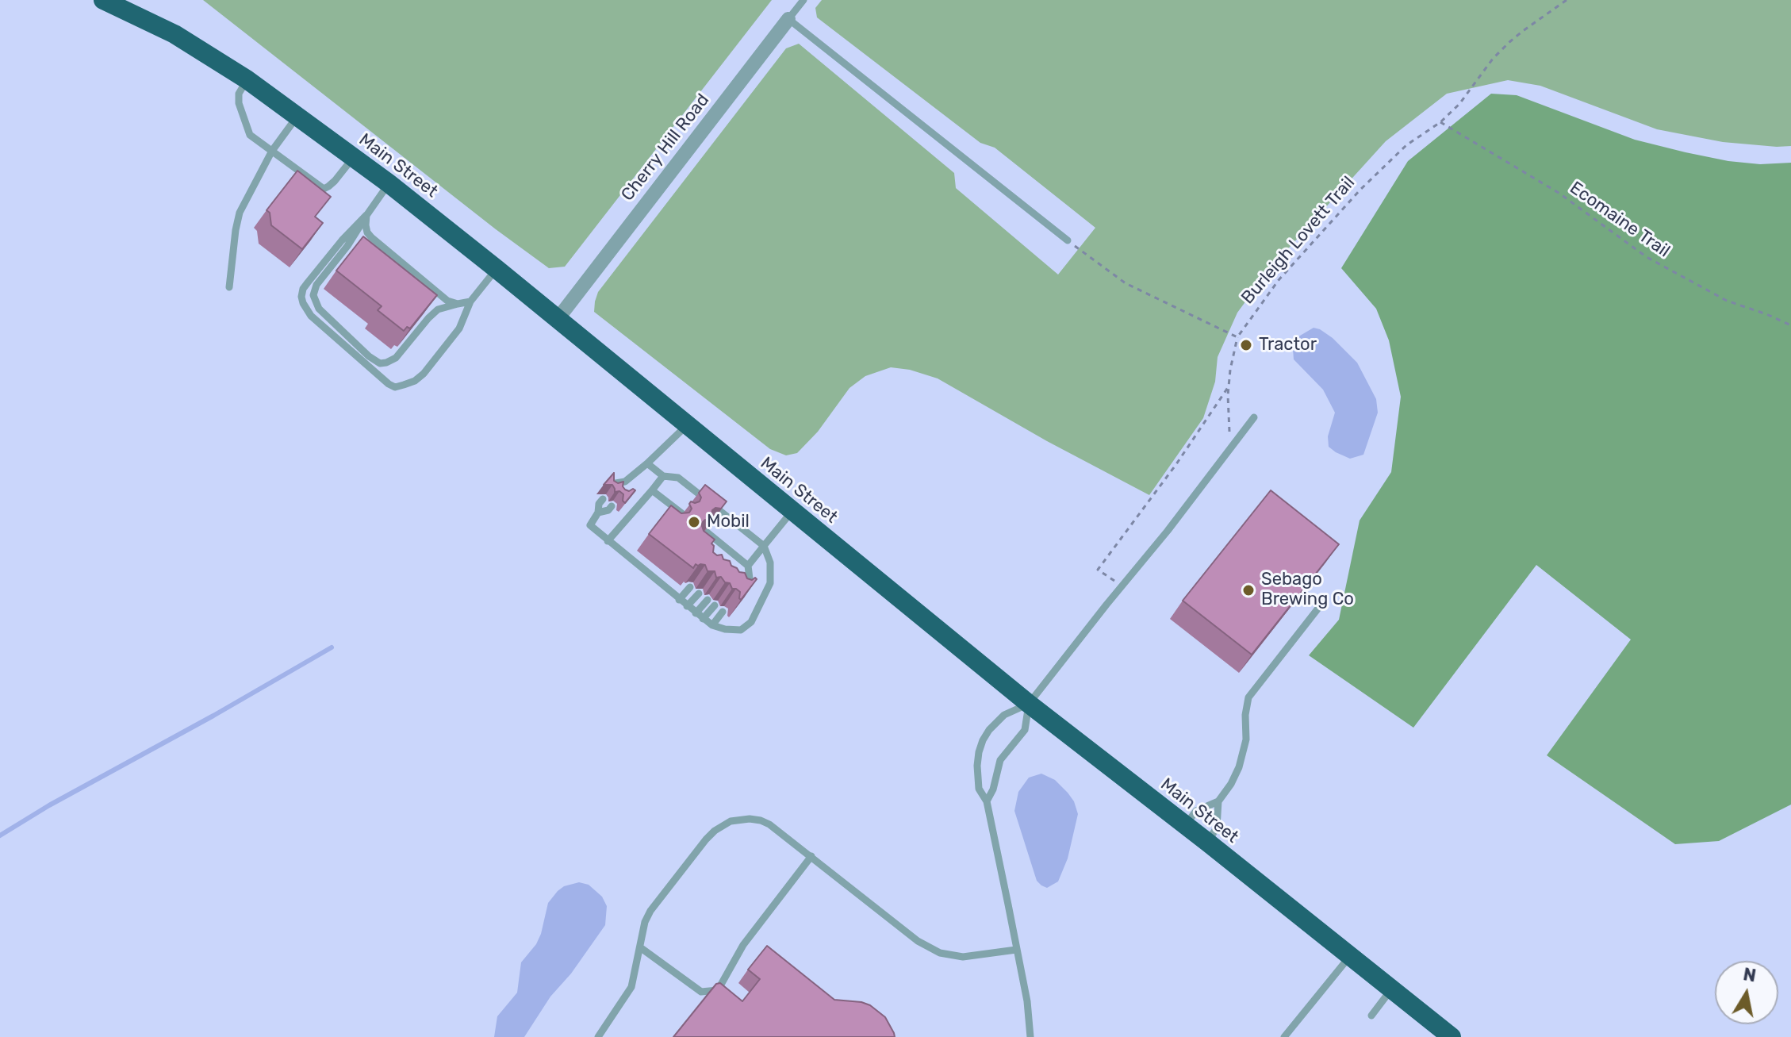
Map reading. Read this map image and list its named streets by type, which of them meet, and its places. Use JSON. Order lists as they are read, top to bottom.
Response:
{
  "streets": {
    "highway": ["Main Street"],
    "street": ["Cherry Hill Road"],
    "path": ["Ecomaine Trail", "Burleigh Lovett Trail"]
  },
  "crossings": [
    ["Cherry Hill Road", "Main Street"],
    ["Ecomaine Trail", "Burleigh Lovett Trail"]
  ],
  "places": ["Tractor", "Mobil", "Sebago Brewing Co"],
  "north": "top"
}
